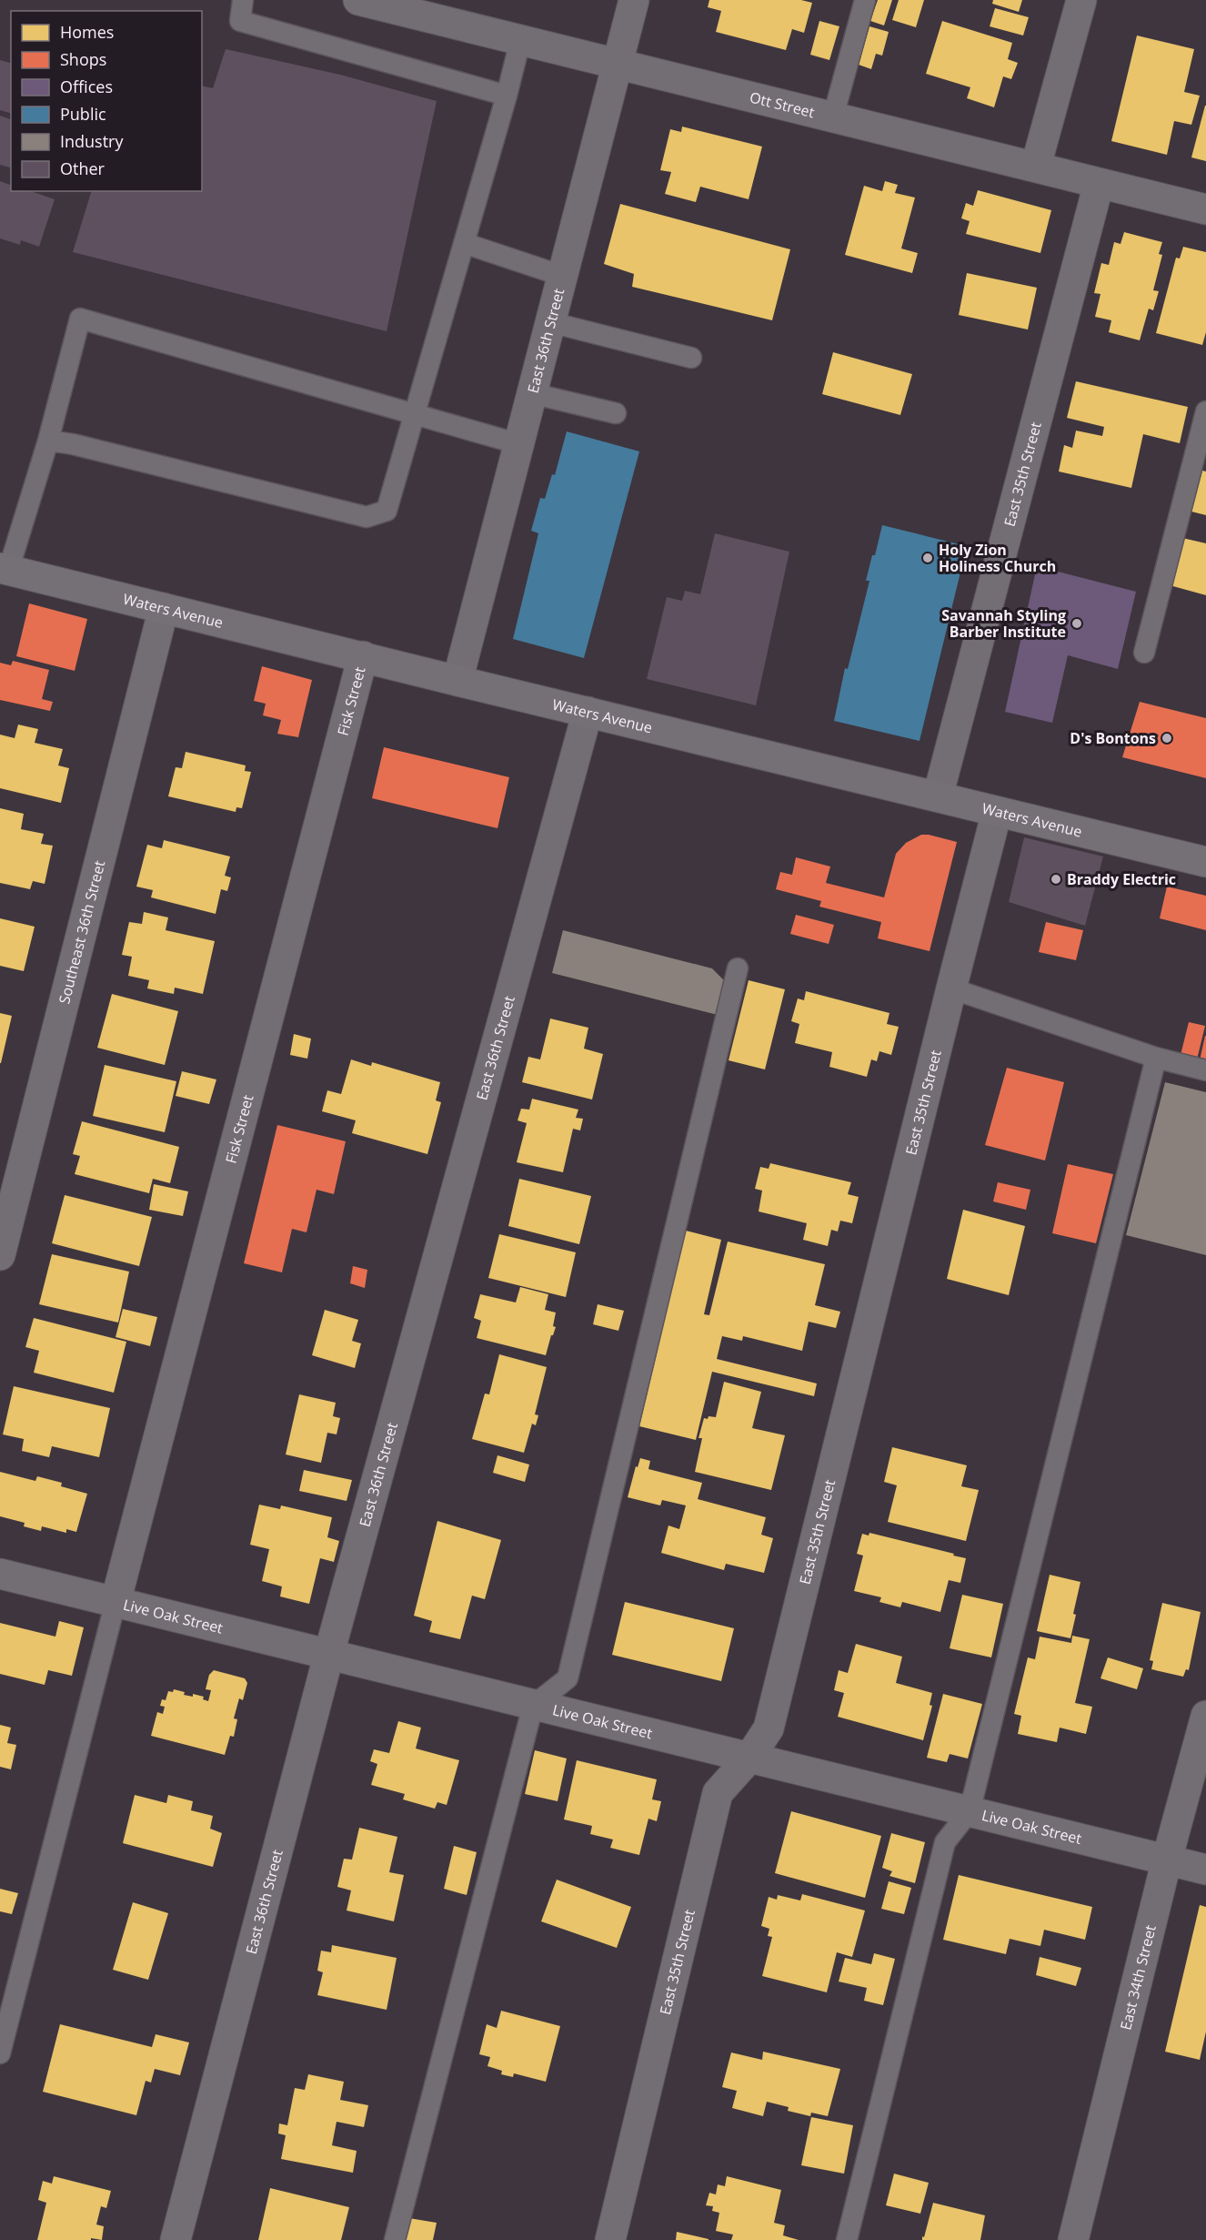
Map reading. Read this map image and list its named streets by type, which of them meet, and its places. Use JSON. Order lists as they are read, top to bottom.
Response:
{
  "streets": {
    "main road": ["Waters Avenue"],
    "street": [
      "Ott Street",
      "East 36th Street",
      "East 35th Street",
      "Fisk Street",
      "Southeast 36th Street",
      "Live Oak Street",
      "East 34th Street"
    ]
  },
  "crossings": [
    ["Ott Street", "East 36th Street"],
    ["Ott Street", "East 35th Street"],
    ["East 36th Street", "Waters Avenue"],
    ["East 36th Street", "Live Oak Street"],
    ["East 35th Street", "Waters Avenue"],
    ["East 35th Street", "Live Oak Street"],
    ["Waters Avenue", "Fisk Street"],
    ["Waters Avenue", "Southeast 36th Street"],
    ["Fisk Street", "Live Oak Street"],
    ["Live Oak Street", "East 34th Street"]
  ],
  "places": [
    "Holy Zion Holiness Church",
    "Savannah Styling Barber Institute",
    "D's Bontons",
    "Braddy Electric"
  ],
  "legend": [
    "Homes",
    "Shops",
    "Offices",
    "Public",
    "Industry",
    "Other"
  ]
}
